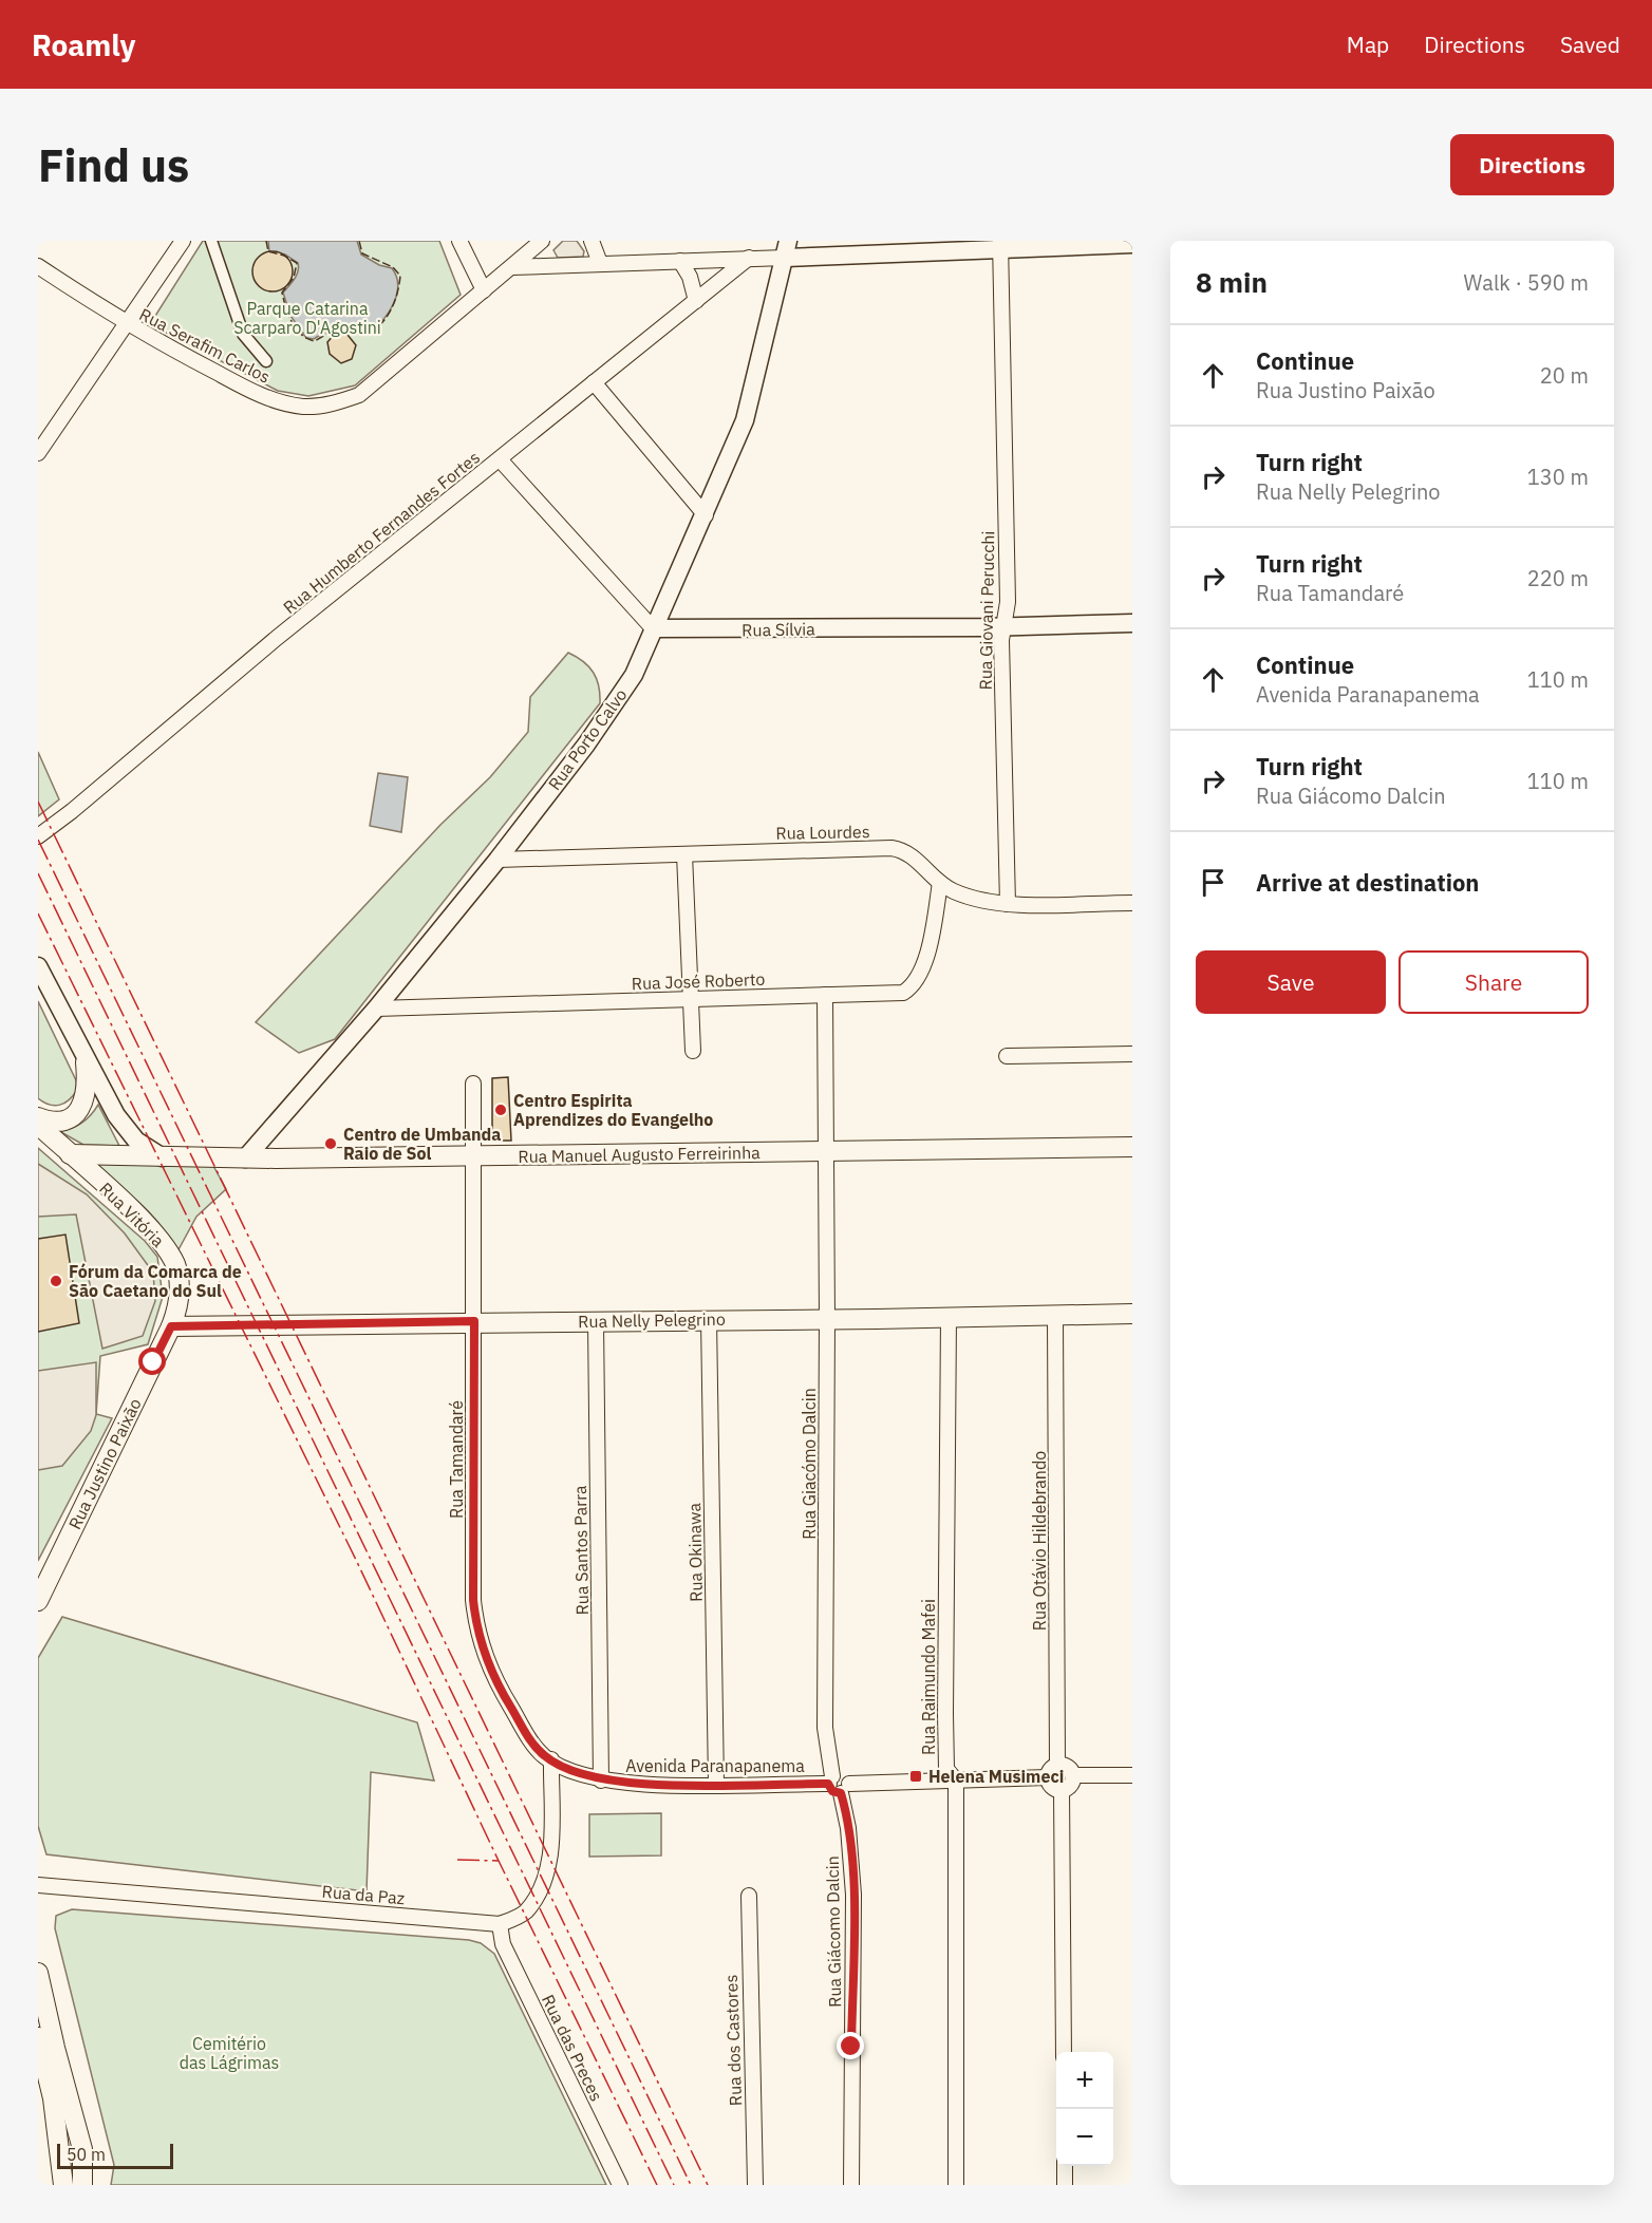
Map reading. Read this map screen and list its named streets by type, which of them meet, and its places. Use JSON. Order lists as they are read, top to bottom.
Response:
{
  "streets": {
    "main road": [
      "Rua Manuel Augusto Ferreirinha",
      "Rua Vitória",
      "Rua Nelly Pelegrino",
      "Rua Justino Paixão"
    ],
    "street": [
      "Rua Serafim Carlos",
      "Rua Humberto Fernandes Fortes",
      "Rua Giovani Perucchi",
      "Rua Sílvia",
      "Rua Porto Calvo",
      "Rua Lourdes",
      "Rua José Roberto",
      "Rua Tamandaré",
      "Rua Giacómo Dalcin",
      "Rua Otávio Hildebrando",
      "Rua Santos Parra",
      "Rua Okinawa",
      "Rua Raimundo Mafei",
      "Avenida Paranapanema",
      "Rua da Paz",
      "Rua Giácomo Dalcin",
      "Rua dos Castores",
      "Rua das Preces"
    ]
  },
  "crossings": [
    ["Rua Giovani Perucchi", "Rua Sílvia"],
    ["Rua Giovani Perucchi", "Rua Lourdes"],
    ["Rua Sílvia", "Rua Porto Calvo"],
    ["Rua Porto Calvo", "Rua Lourdes"],
    ["Rua Porto Calvo", "Rua José Roberto"],
    ["Rua Porto Calvo", "Rua Manuel Augusto Ferreirinha"],
    ["Rua Lourdes", "Rua José Roberto"],
    ["Rua Manuel Augusto Ferreirinha", "Rua Vitória"],
    ["Rua Manuel Augusto Ferreirinha", "Rua Tamandaré"],
    ["Rua Manuel Augusto Ferreirinha", "Rua Giacómo Dalcin"],
    ["Rua Vitória", "Rua Nelly Pelegrino"],
    ["Rua Vitória", "Rua Justino Paixão"],
    ["Rua Nelly Pelegrino", "Rua Tamandaré"],
    ["Rua Nelly Pelegrino", "Rua Justino Paixão"],
    ["Rua Nelly Pelegrino", "Rua Giacómo Dalcin"],
    ["Rua Nelly Pelegrino", "Rua Otávio Hildebrando"],
    ["Rua Nelly Pelegrino", "Rua Santos Parra"],
    ["Rua Nelly Pelegrino", "Rua Okinawa"],
    ["Rua Nelly Pelegrino", "Rua Raimundo Mafei"],
    ["Rua Tamandaré", "Rua Santos Parra"],
    ["Rua Tamandaré", "Avenida Paranapanema"],
    ["Rua Giacómo Dalcin", "Avenida Paranapanema"],
    ["Rua Santos Parra", "Avenida Paranapanema"],
    ["Rua Okinawa", "Avenida Paranapanema"],
    ["Rua da Paz", "Rua das Preces"]
  ],
  "parks": ["Parque Catarina Scarparo D'Agostini", "Cemitério das Lágrimas"],
  "places": {
    "other": ["Centro Espirita Aprendizes do Evangelho", "Centro de Umbanda Raio de Sol", "Fórum da Comarca de São Caetano do Sul"],
    "transit": ["Helena Musimeci"]
  },
  "scale_bar": "50 m",
  "page": {
    "header": "Roamly",
    "nav": ["Map", "Directions", "Saved"],
    "buttons": [
      "Directions",
      ["Save", "Share"]
    ],
    "title": "Find us",
    "heading": ["8 min", "Walk · 590 m"],
    "list": [
      ["Continue", "Rua Justino Paixão", "20 m"],
      ["Turn right", "Rua Nelly Pelegrino", "130 m"],
      ["Turn right", "Rua Tamandaré", "220 m"],
      ["Continue", "Avenida Paranapanema", "110 m"],
      ["Turn right", "Rua Giácomo Dalcin", "110 m"],
      "Arrive at destination"
    ],
    "map_buttons": ["+", "−"],
    "scale": "50 m"
  }
}
